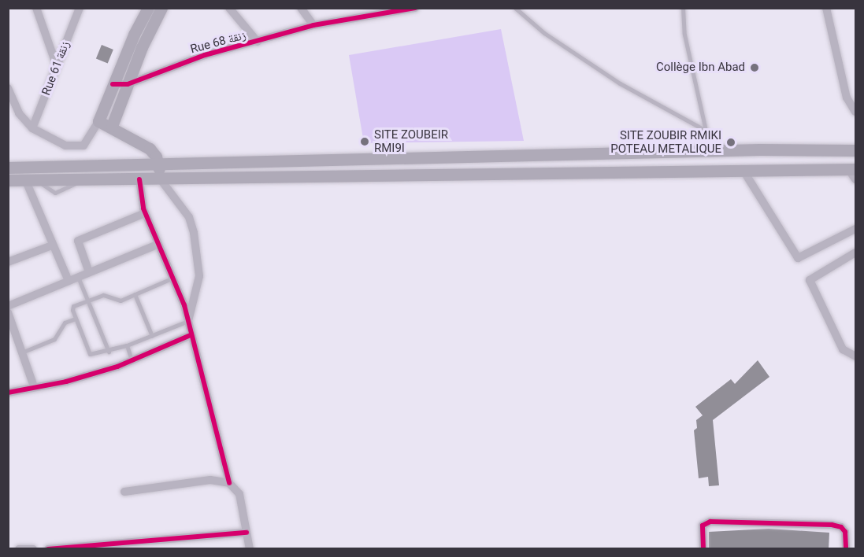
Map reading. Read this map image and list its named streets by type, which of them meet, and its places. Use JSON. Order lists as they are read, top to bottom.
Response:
{
  "streets": {
    "street": ["Rue 68 زنقة", "Rue 61 زنقة"]
  },
  "places": ["Collège Ibn Abad", "SITE ZOUBEIR RMI9I", "SITE ZOUBIR RMIKI POTEAU METALIQUE"]
}
